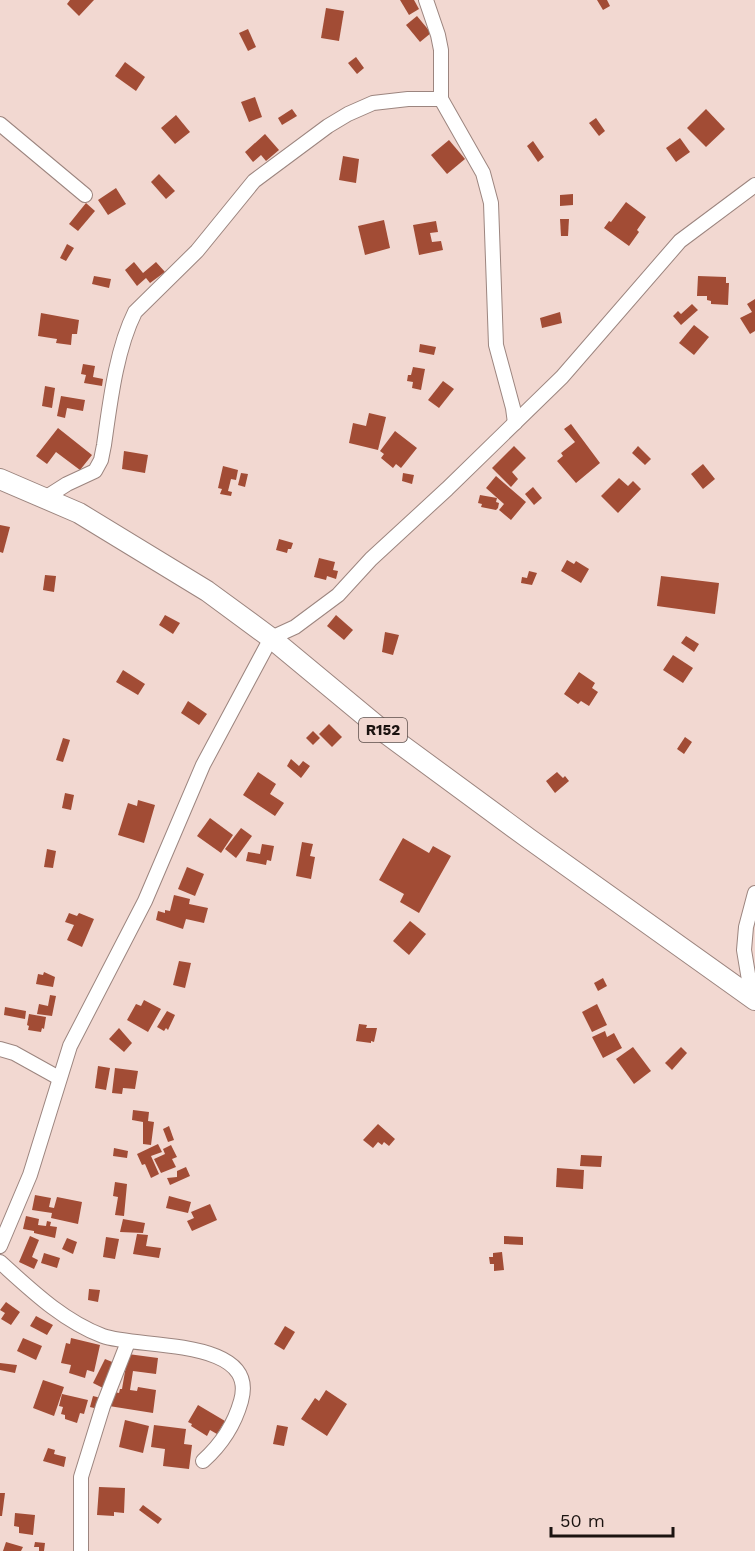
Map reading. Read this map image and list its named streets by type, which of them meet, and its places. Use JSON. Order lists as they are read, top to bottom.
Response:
{
  "streets": {
    "main road": ["R152"]
  },
  "scale_bar": "50 m"
}
